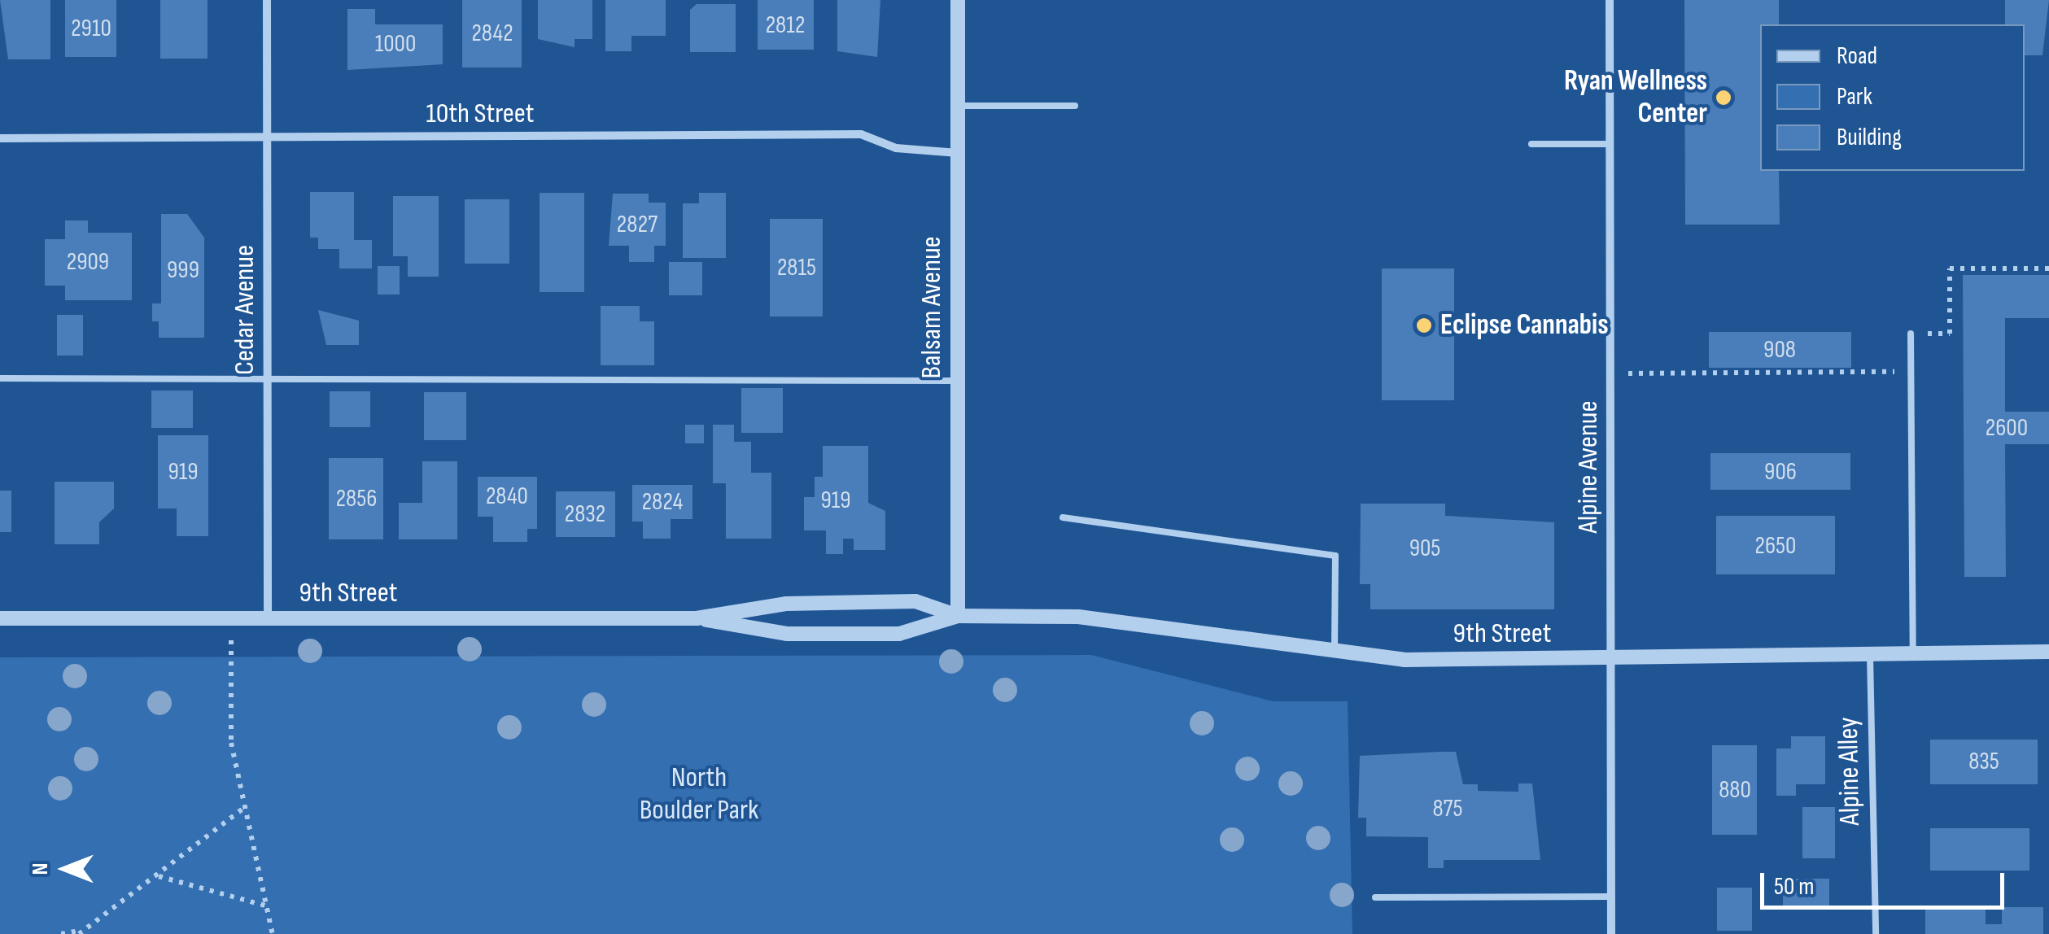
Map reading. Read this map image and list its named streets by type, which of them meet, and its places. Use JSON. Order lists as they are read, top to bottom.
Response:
{
  "streets": {
    "street": [
      "10th Street",
      "Balsam Avenue",
      "Cedar Avenue",
      "Alpine Avenue",
      "9th Street"
    ],
    "lane": ["Alpine Alley"]
  },
  "crossings": [
    ["10th Street", "Balsam Avenue"],
    ["10th Street", "Cedar Avenue"],
    ["Balsam Avenue", "9th Street"],
    ["Cedar Avenue", "9th Street"],
    ["Alpine Avenue", "9th Street"],
    ["9th Street", "Alpine Alley"]
  ],
  "parks": ["North Boulder Park"],
  "places": ["Ryan Wellness Center", "Eclipse Cannabis"],
  "house_numbers": [
    "2812",
    "2910",
    "2842",
    "1000",
    "2827",
    "2909",
    "2815",
    "999",
    "908",
    "2600",
    "919",
    "906",
    "2840",
    "2856",
    "919",
    "2824",
    "2832",
    "2650",
    "905",
    "835",
    "880",
    "875"
  ],
  "legend": ["Road", "Park", "Building"],
  "scale_bar": "50 m",
  "north": "left"
}
